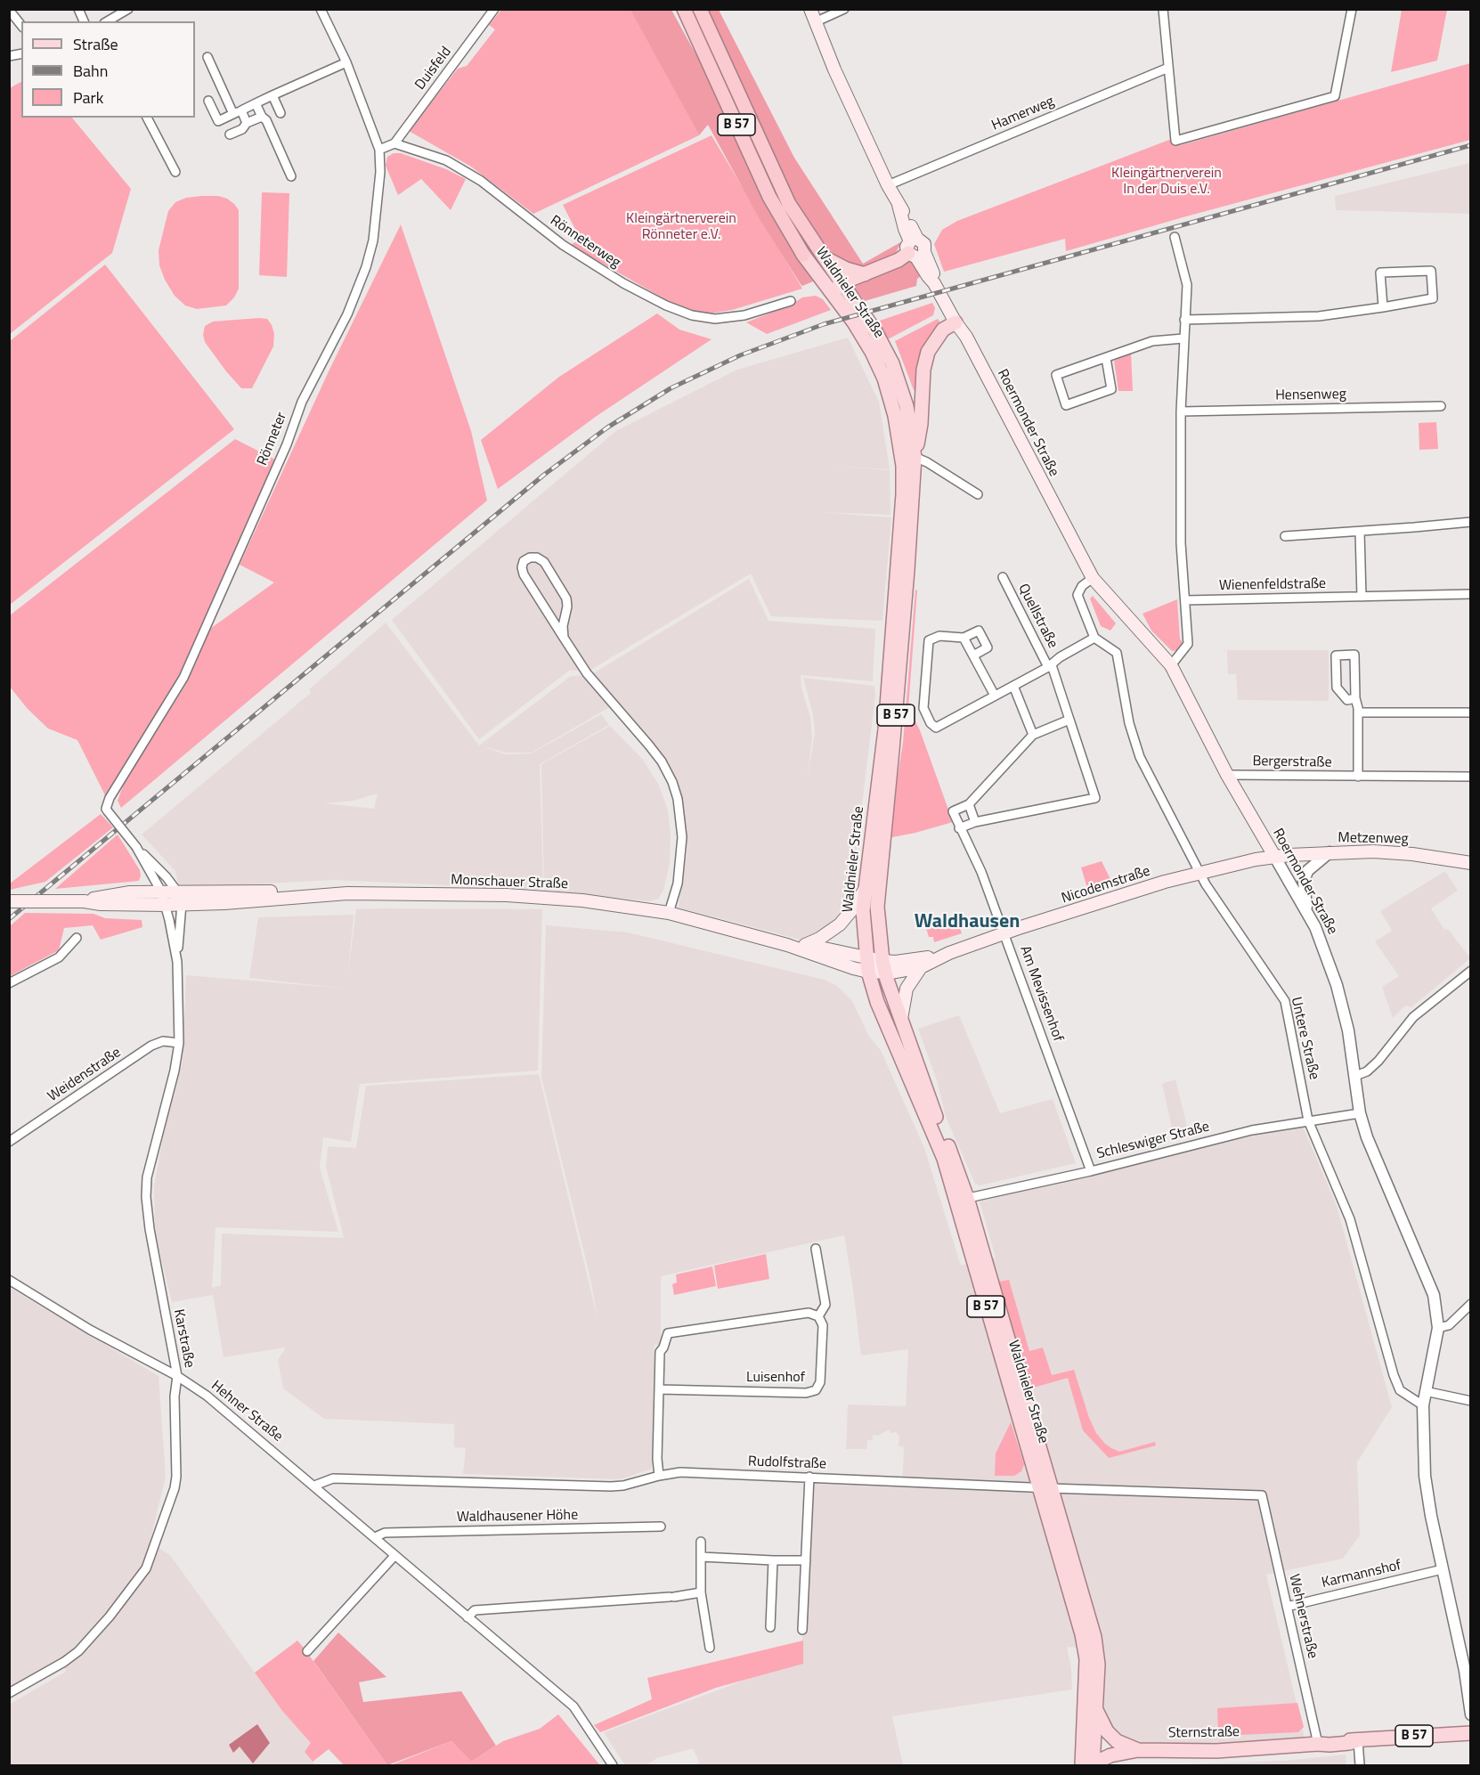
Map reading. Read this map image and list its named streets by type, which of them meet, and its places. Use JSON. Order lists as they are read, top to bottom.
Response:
{
  "streets": {
    "highway": ["B 57", "Waldnieler Straße"],
    "main road": [
      "Roermonder Straße",
      "Metzenweg",
      "Monschauer Straße",
      "Nicodemstraße",
      "Sternstraße"
    ],
    "street": [
      "Duisfeld",
      "Hamerweg",
      "Rönneterweg",
      "Hensenweg",
      "Rönneter",
      "Wienenfeldstraße",
      "Quellstraße",
      "Bergerstraße",
      "Am Mevissenhof",
      "Untere Straße",
      "Weidenstraße",
      "Schleswiger Straße",
      "Karstraße",
      "Luisenhof",
      "Hehner Straße",
      "Rudolfstraße",
      "Waldhausener Höhe",
      "Karmannshof",
      "Wehnerstraße"
    ]
  },
  "crossings": [
    ["Duisfeld", "Rönneterweg"],
    ["Hamerweg", "Roermonder Straße"],
    ["B 57", "Waldnieler Straße"],
    ["B 57", "Sternstraße"],
    ["Waldnieler Straße", "Monschauer Straße"],
    ["Waldnieler Straße", "Nicodemstraße"],
    ["Waldnieler Straße", "Schleswiger Straße"],
    ["Waldnieler Straße", "Rudolfstraße"],
    ["Waldnieler Straße", "Sternstraße"],
    ["Roermonder Straße", "Bergerstraße"],
    ["Roermonder Straße", "Metzenweg"],
    ["Roermonder Straße", "Nicodemstraße"],
    ["Roermonder Straße", "Untere Straße"],
    ["Roermonder Straße", "Schleswiger Straße"],
    ["Roermonder Straße", "Karmannshof"],
    ["Rönneter", "Karstraße"],
    ["Quellstraße", "Untere Straße"],
    ["Metzenweg", "Nicodemstraße"],
    ["Monschauer Straße", "Nicodemstraße"],
    ["Monschauer Straße", "Karstraße"],
    ["Nicodemstraße", "Am Mevissenhof"],
    ["Nicodemstraße", "Untere Straße"],
    ["Am Mevissenhof", "Schleswiger Straße"],
    ["Untere Straße", "Schleswiger Straße"],
    ["Weidenstraße", "Karstraße"],
    ["Karstraße", "Hehner Straße"],
    ["Hehner Straße", "Rudolfstraße"],
    ["Hehner Straße", "Waldhausener Höhe"],
    ["Rudolfstraße", "Wehnerstraße"],
    ["Karmannshof", "Wehnerstraße"],
    ["Wehnerstraße", "Sternstraße"]
  ],
  "districts": ["Waldhausen"],
  "parks": ["Kleingärtnerverein In der Duis e.V.", "Kleingärtnerverein Rönneter e.V."],
  "legend": ["Straße", "Bahn", "Park"]
}
